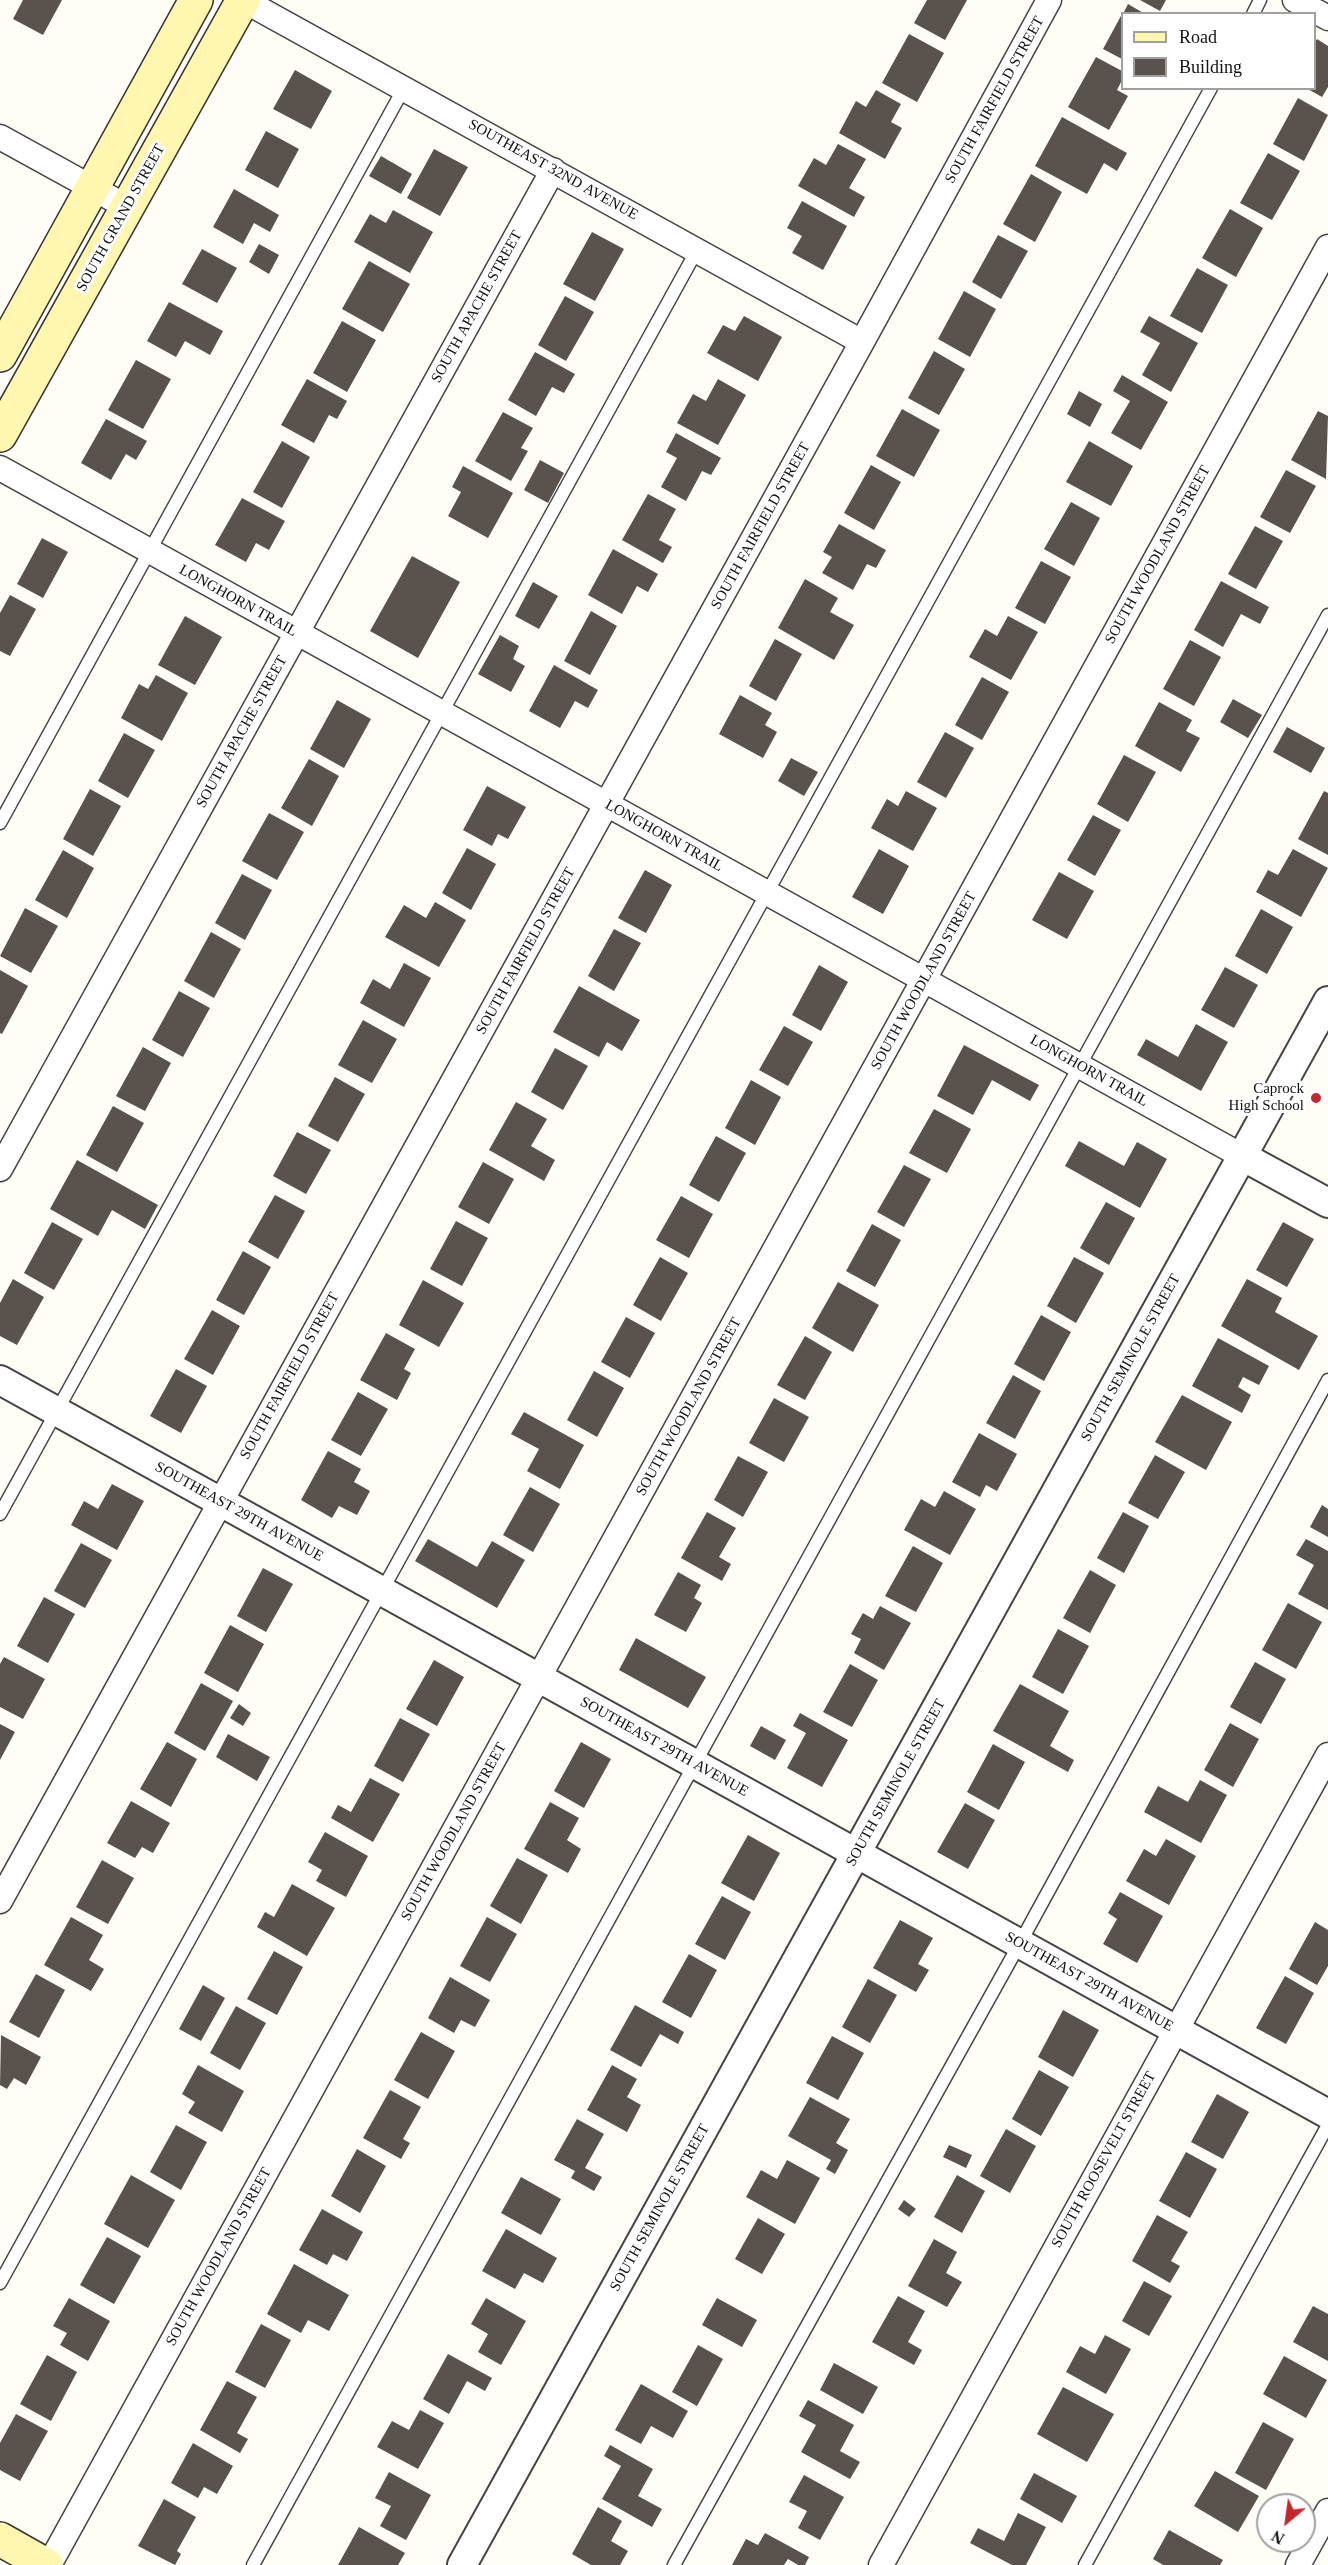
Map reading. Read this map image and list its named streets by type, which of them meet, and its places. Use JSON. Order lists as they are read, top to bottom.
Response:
{
  "streets": {
    "main road": ["SOUTH GRAND STREET"],
    "street": [
      "SOUTH FAIRFIELD STREET",
      "SOUTHEAST 32ND AVENUE",
      "SOUTH APACHE STREET",
      "SOUTH WOODLAND STREET",
      "LONGHORN TRAIL",
      "SOUTH SEMINOLE STREET",
      "SOUTHEAST 29TH AVENUE",
      "SOUTH ROOSEVELT STREET"
    ]
  },
  "crossings": [
    ["SOUTH FAIRFIELD STREET", "SOUTHEAST 32ND AVENUE"],
    ["SOUTH FAIRFIELD STREET", "LONGHORN TRAIL"],
    ["SOUTH FAIRFIELD STREET", "SOUTHEAST 29TH AVENUE"],
    ["SOUTHEAST 32ND AVENUE", "SOUTH GRAND STREET"],
    ["SOUTHEAST 32ND AVENUE", "SOUTH APACHE STREET"],
    ["SOUTH APACHE STREET", "LONGHORN TRAIL"],
    ["SOUTH WOODLAND STREET", "LONGHORN TRAIL"],
    ["SOUTH WOODLAND STREET", "SOUTHEAST 29TH AVENUE"],
    ["LONGHORN TRAIL", "SOUTH SEMINOLE STREET"],
    ["SOUTH SEMINOLE STREET", "SOUTHEAST 29TH AVENUE"],
    ["SOUTHEAST 29TH AVENUE", "SOUTH ROOSEVELT STREET"]
  ],
  "places": ["Caprock High School"],
  "legend": ["Road", "Building"],
  "north": "bottom left"
}
